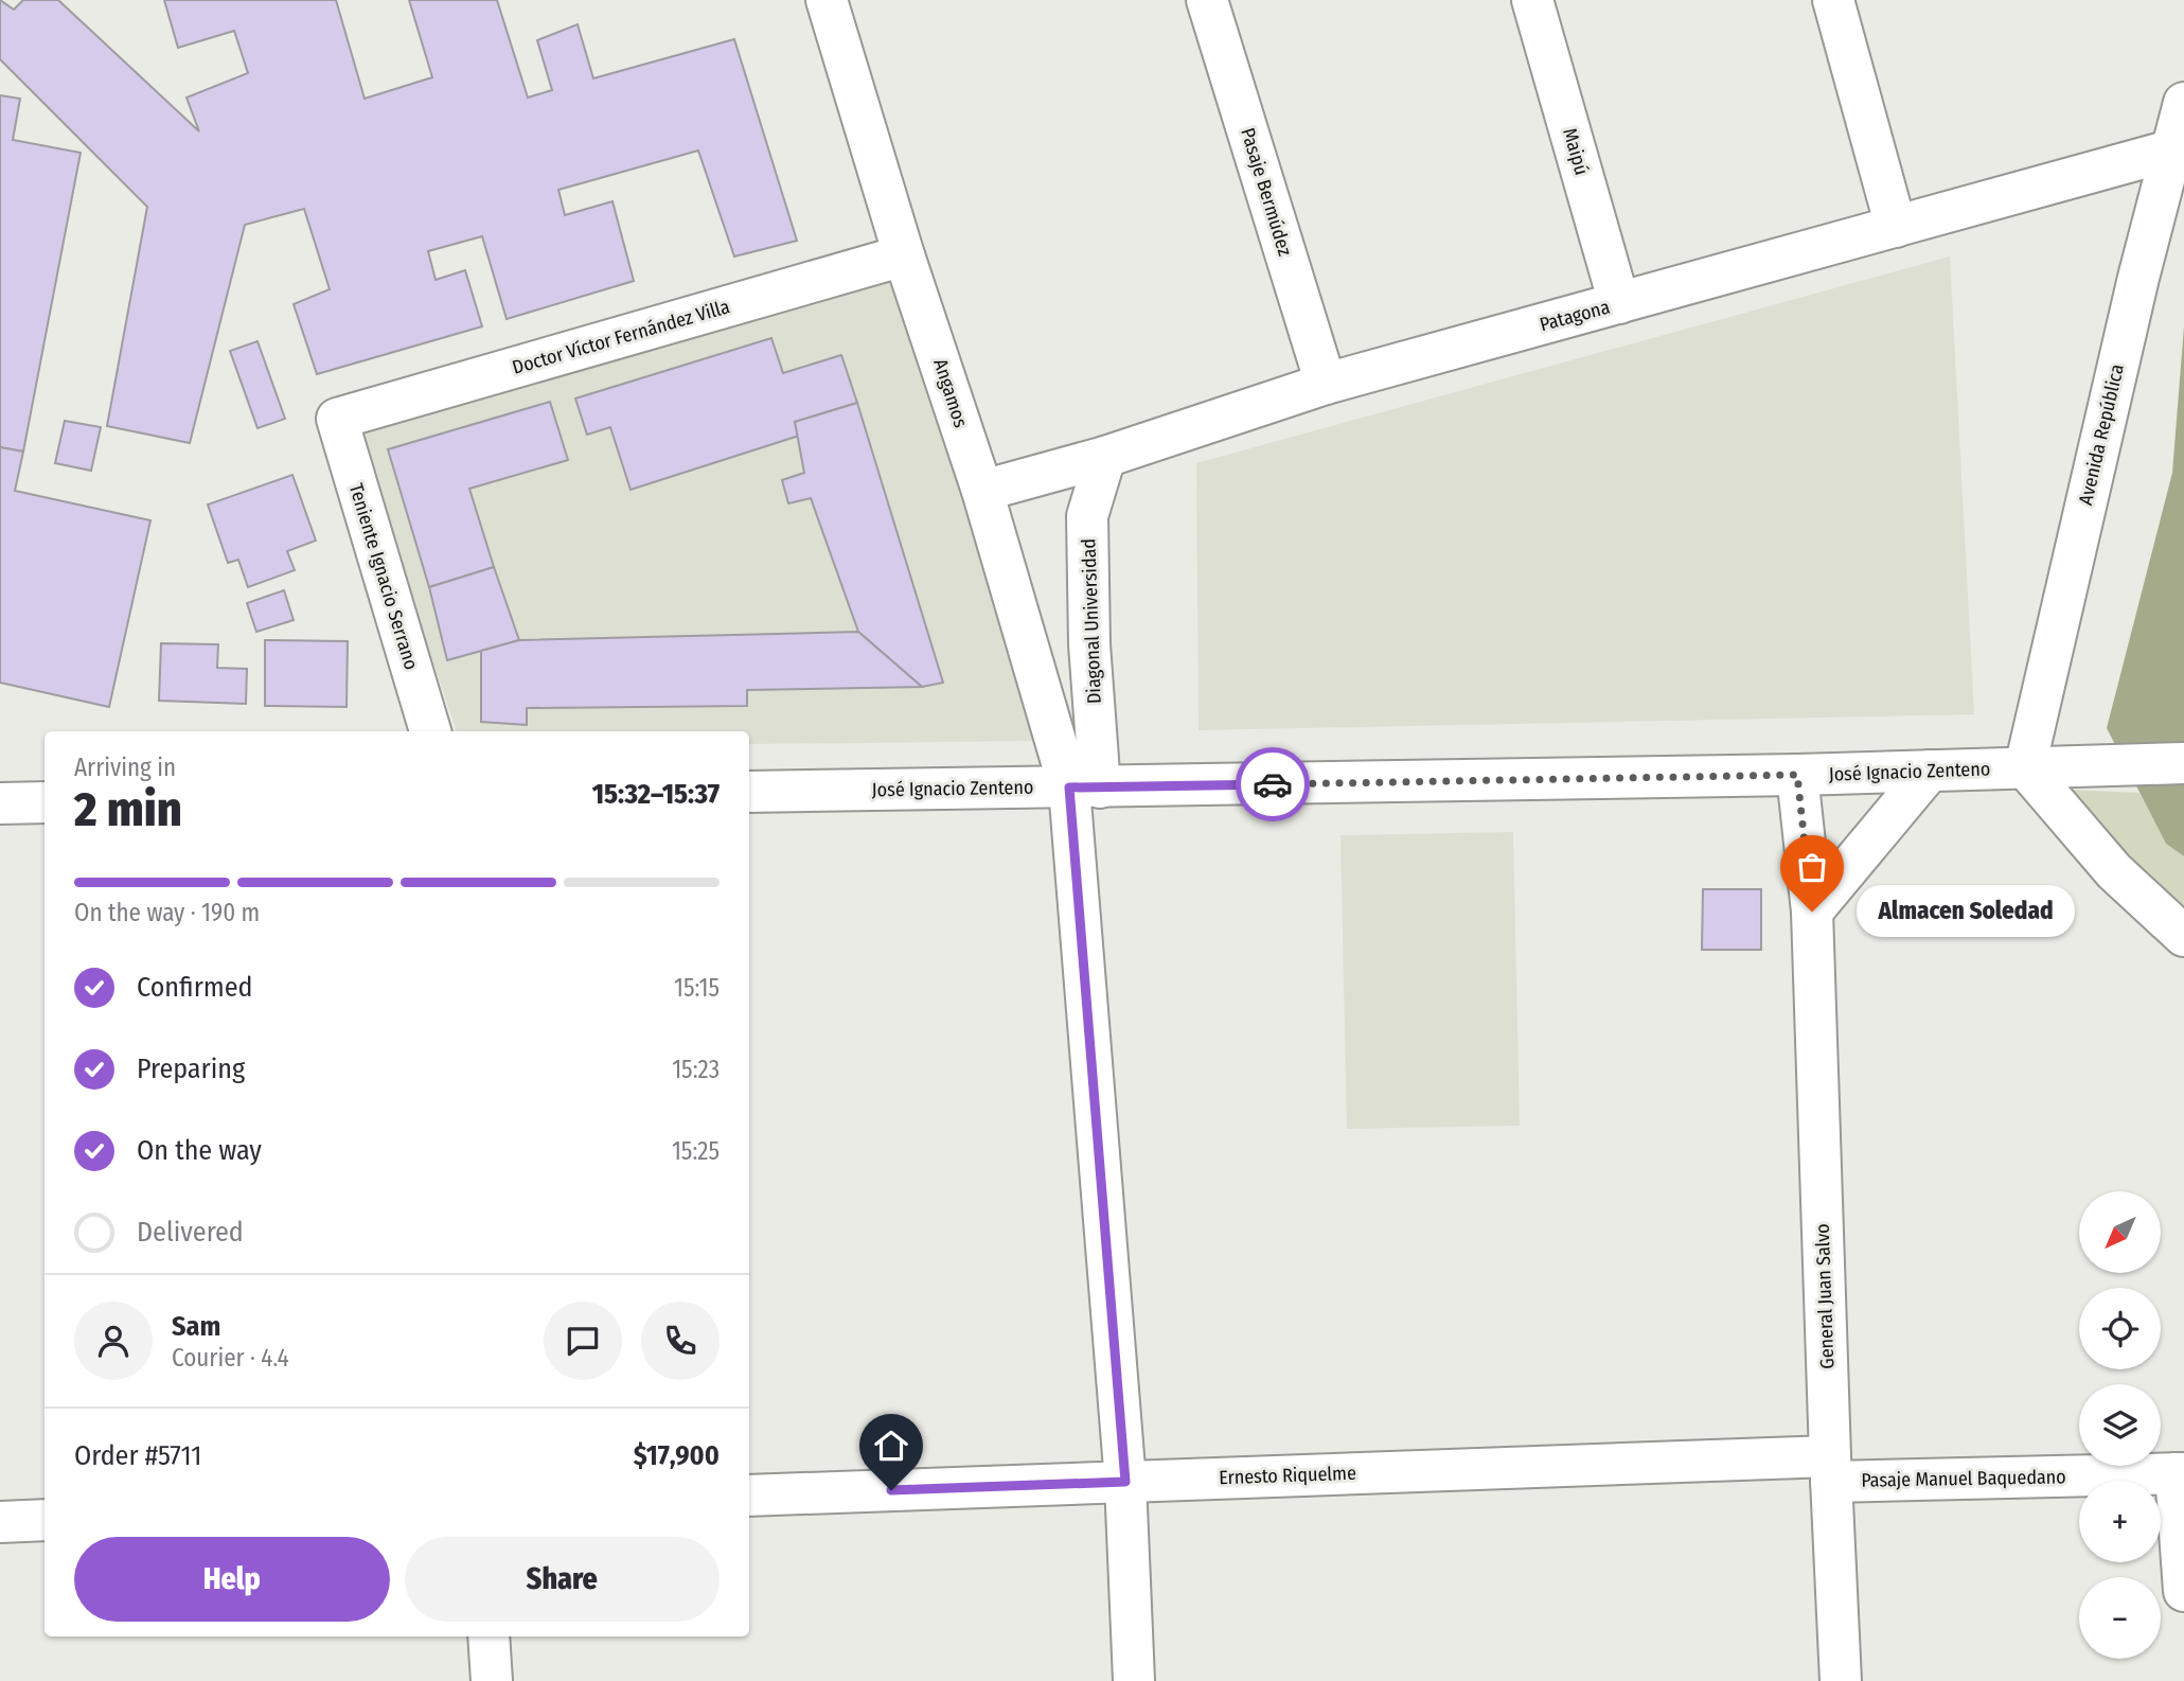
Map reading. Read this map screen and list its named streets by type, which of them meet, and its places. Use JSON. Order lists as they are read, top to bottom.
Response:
{
  "streets": {
    "street": [
      "Maipú",
      "Pasaje Bermúdez",
      "Patagona",
      "Doctor Víctor Fernández Villa",
      "Angamos",
      "Avenida República",
      "Teniente Ignacio Serrano",
      "Diagonal Universidad",
      "José Ignacio Zenteno",
      "General Juan Salvo",
      "Ernesto Riquelme",
      "Pasaje Manuel Baquedano"
    ]
  },
  "crossings": [
    ["Maipú", "Patagona"],
    ["Pasaje Bermúdez", "Patagona"],
    ["Patagona", "Angamos"],
    ["Patagona", "Avenida República"],
    ["Patagona", "Diagonal Universidad"],
    ["Doctor Víctor Fernández Villa", "Angamos"],
    ["Doctor Víctor Fernández Villa", "Teniente Ignacio Serrano"],
    ["Angamos", "Diagonal Universidad"],
    ["Angamos", "José Ignacio Zenteno"],
    ["Avenida República", "José Ignacio Zenteno"],
    ["Diagonal Universidad", "José Ignacio Zenteno"],
    ["José Ignacio Zenteno", "General Juan Salvo"],
    ["General Juan Salvo", "Ernesto Riquelme"],
    ["General Juan Salvo", "Pasaje Manuel Baquedano"],
    ["Ernesto Riquelme", "Pasaje Manuel Baquedano"]
  ],
  "places": ["Almacen Soledad"],
  "north": "bottom left",
  "page": {
    "heading": ["2 min", "Arriving in", "15:32–15:37"],
    "panel": [
      "Sam",
      "Courier · 4.4",
      "Order #5711",
      "$17,900"
    ],
    "bar": "On the way · 190 m",
    "bubble": "Almacen Soledad",
    "list": [
      ["Confirmed", "15:15"],
      ["Preparing", "15:23"],
      ["On the way", "15:25"],
      "Delivered"
    ],
    "map_buttons": ["+", "−"],
    "buttons": ["Help", "Share"]
  }
}
